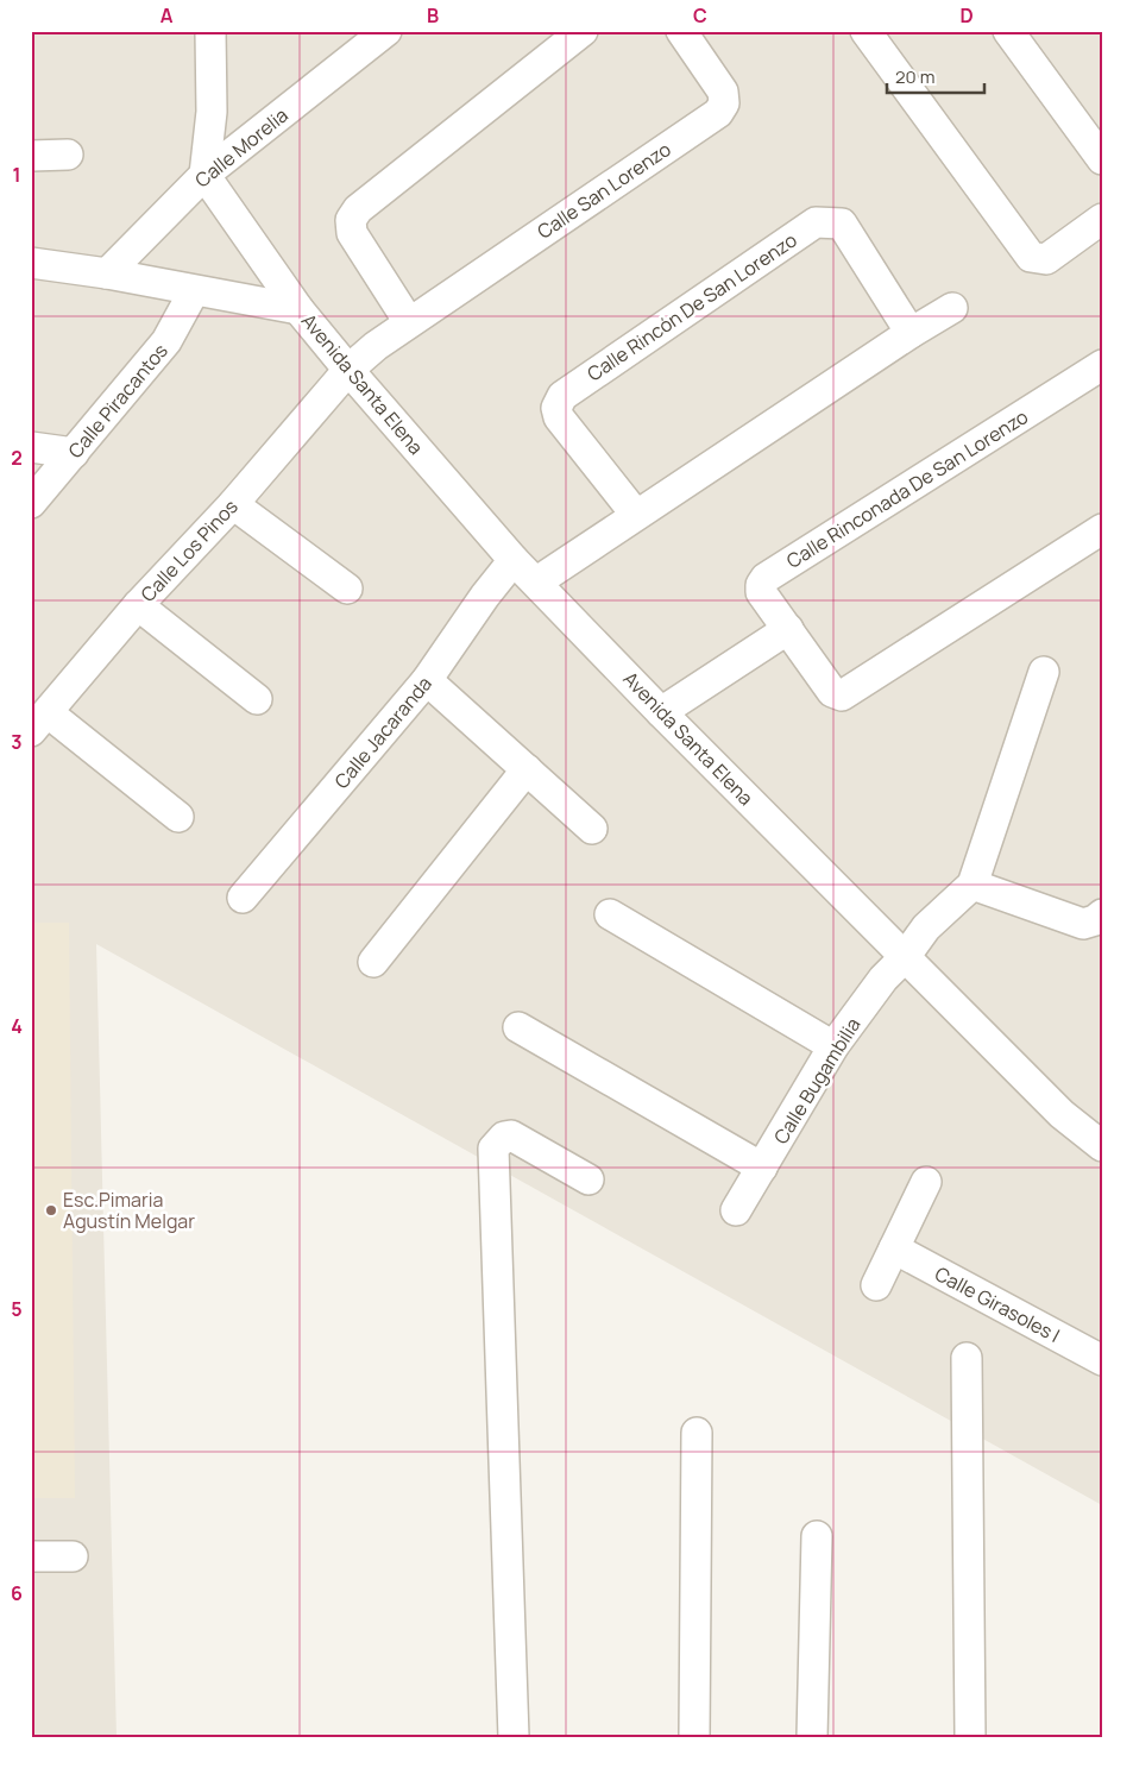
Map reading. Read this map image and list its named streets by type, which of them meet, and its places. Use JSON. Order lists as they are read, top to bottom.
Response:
{
  "streets": {
    "street": [
      "Calle Morelia",
      "Calle San Lorenzo",
      "Calle Rincón De San Lorenzo",
      "Avenida Santa Elena",
      "Calle Piracantos",
      "Calle Rinconada De San Lorenzo",
      "Calle Los Pinos",
      "Calle Jacaranda",
      "Calle Bugambilia",
      "Calle Girasoles I"
    ]
  },
  "crossings": [
    ["Calle Morelia", "Avenida Santa Elena"],
    ["Calle San Lorenzo", "Avenida Santa Elena"],
    ["Calle San Lorenzo", "Calle Los Pinos"],
    ["Avenida Santa Elena", "Calle Piracantos"],
    ["Avenida Santa Elena", "Calle Los Pinos"],
    ["Avenida Santa Elena", "Calle Jacaranda"],
    ["Avenida Santa Elena", "Calle Bugambilia"]
  ],
  "places": ["Esc.Pimaria Agustín Melgar"],
  "scale_bar": "20 m",
  "grid": {
    "columns": [
      "A",
      "B",
      "C",
      "D"
    ],
    "rows": [
      "1",
      "2",
      "3",
      "4",
      "5",
      "6"
    ]
  }
}
